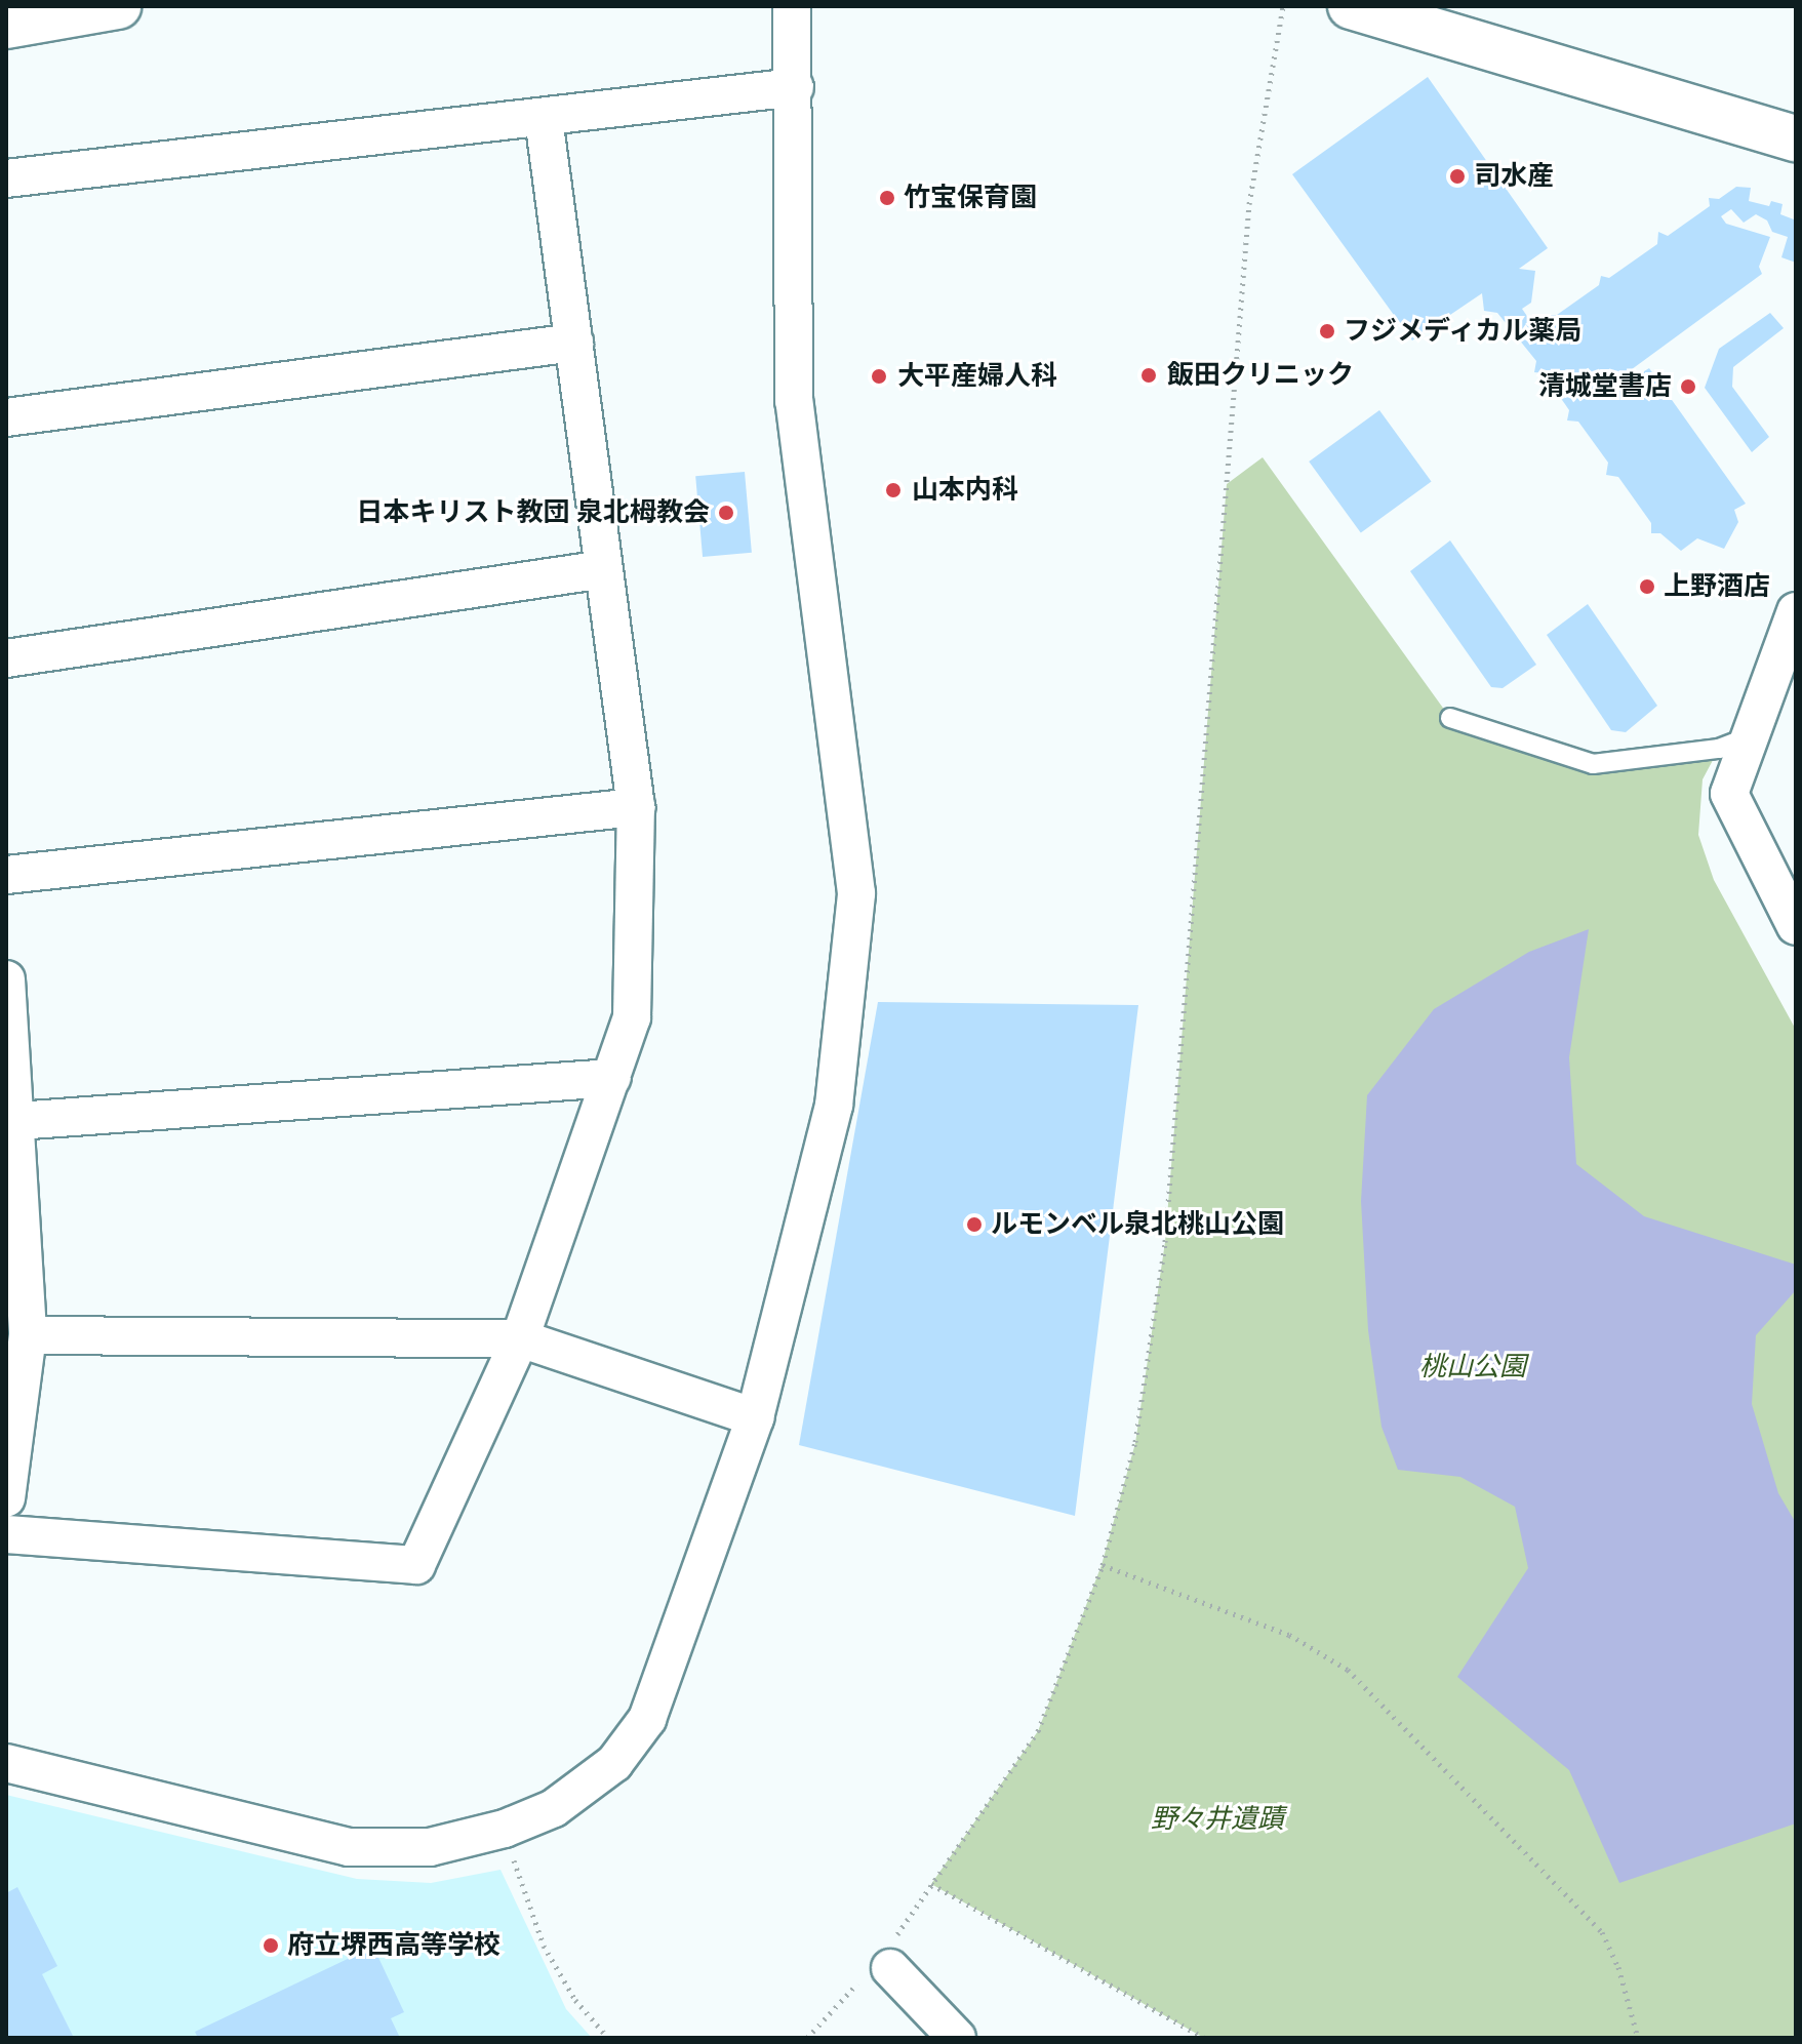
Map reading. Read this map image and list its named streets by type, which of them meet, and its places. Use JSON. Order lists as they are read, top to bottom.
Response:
{
  "parks": ["桃山公園", "野々井遺蹟"],
  "places": [
    "司水産",
    "竹宝保育園",
    "フジメディカル薬局",
    "飯田クリニック",
    "大平産婦人科",
    "清城堂書店",
    "山本内科",
    "日本キリスト教団 泉北栂教会",
    "上野酒店",
    "ルモンベル泉北桃山公園",
    "府立堺西高等学校"
  ]
}
